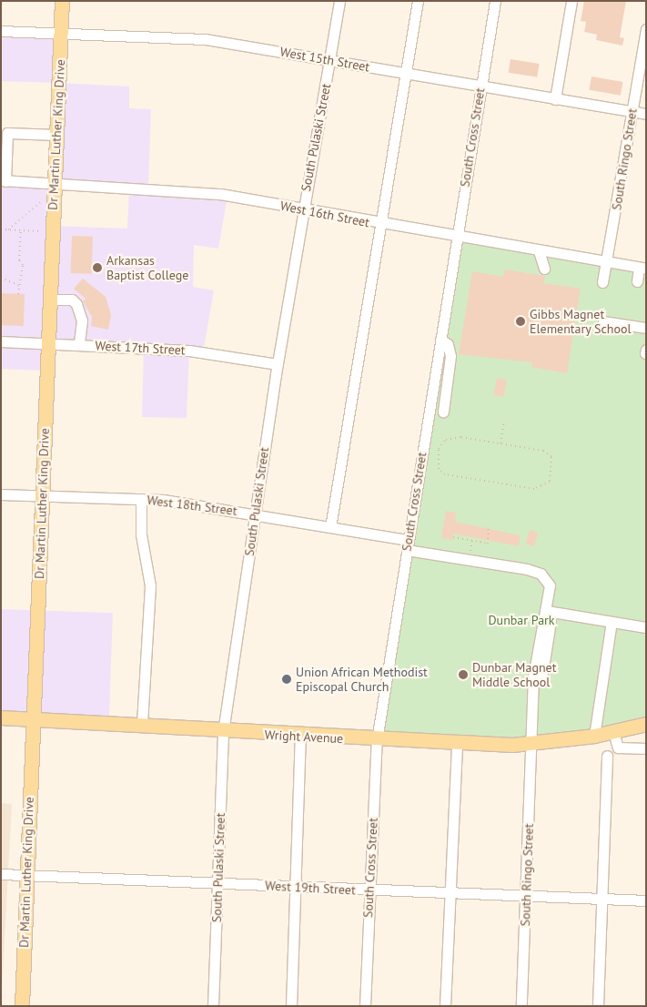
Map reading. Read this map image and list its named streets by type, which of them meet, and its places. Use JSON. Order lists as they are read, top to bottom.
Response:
{
  "streets": {
    "main road": ["Dr Martin Luther King Drive", "Wright Avenue"],
    "street": [
      "West 15th Street",
      "South Pulaski Street",
      "South Cross Street",
      "South Ringo Street",
      "West 16th Street",
      "West 17th Street",
      "West 18th Street",
      "West 19th Street"
    ]
  },
  "crossings": [
    ["West 15th Street", "Dr Martin Luther King Drive"],
    ["West 15th Street", "South Pulaski Street"],
    ["West 15th Street", "South Cross Street"],
    ["West 15th Street", "South Ringo Street"],
    ["Dr Martin Luther King Drive", "West 16th Street"],
    ["Dr Martin Luther King Drive", "West 17th Street"],
    ["Dr Martin Luther King Drive", "West 18th Street"],
    ["Dr Martin Luther King Drive", "Wright Avenue"],
    ["Dr Martin Luther King Drive", "West 19th Street"],
    ["South Pulaski Street", "West 16th Street"],
    ["South Pulaski Street", "West 17th Street"],
    ["South Pulaski Street", "West 18th Street"],
    ["South Pulaski Street", "Wright Avenue"],
    ["South Pulaski Street", "West 19th Street"],
    ["South Cross Street", "West 16th Street"],
    ["South Cross Street", "West 18th Street"],
    ["South Cross Street", "Wright Avenue"],
    ["South Cross Street", "West 19th Street"],
    ["South Ringo Street", "West 16th Street"],
    ["South Ringo Street", "West 18th Street"],
    ["South Ringo Street", "Wright Avenue"],
    ["South Ringo Street", "West 19th Street"]
  ],
  "parks": ["Dunbar Park"],
  "places": [
    "Arkansas Baptist College",
    "Gibbs Magnet Elementary School",
    "Dunbar Magnet Middle School",
    "Union African Methodist Episcopal Church"
  ]
}
